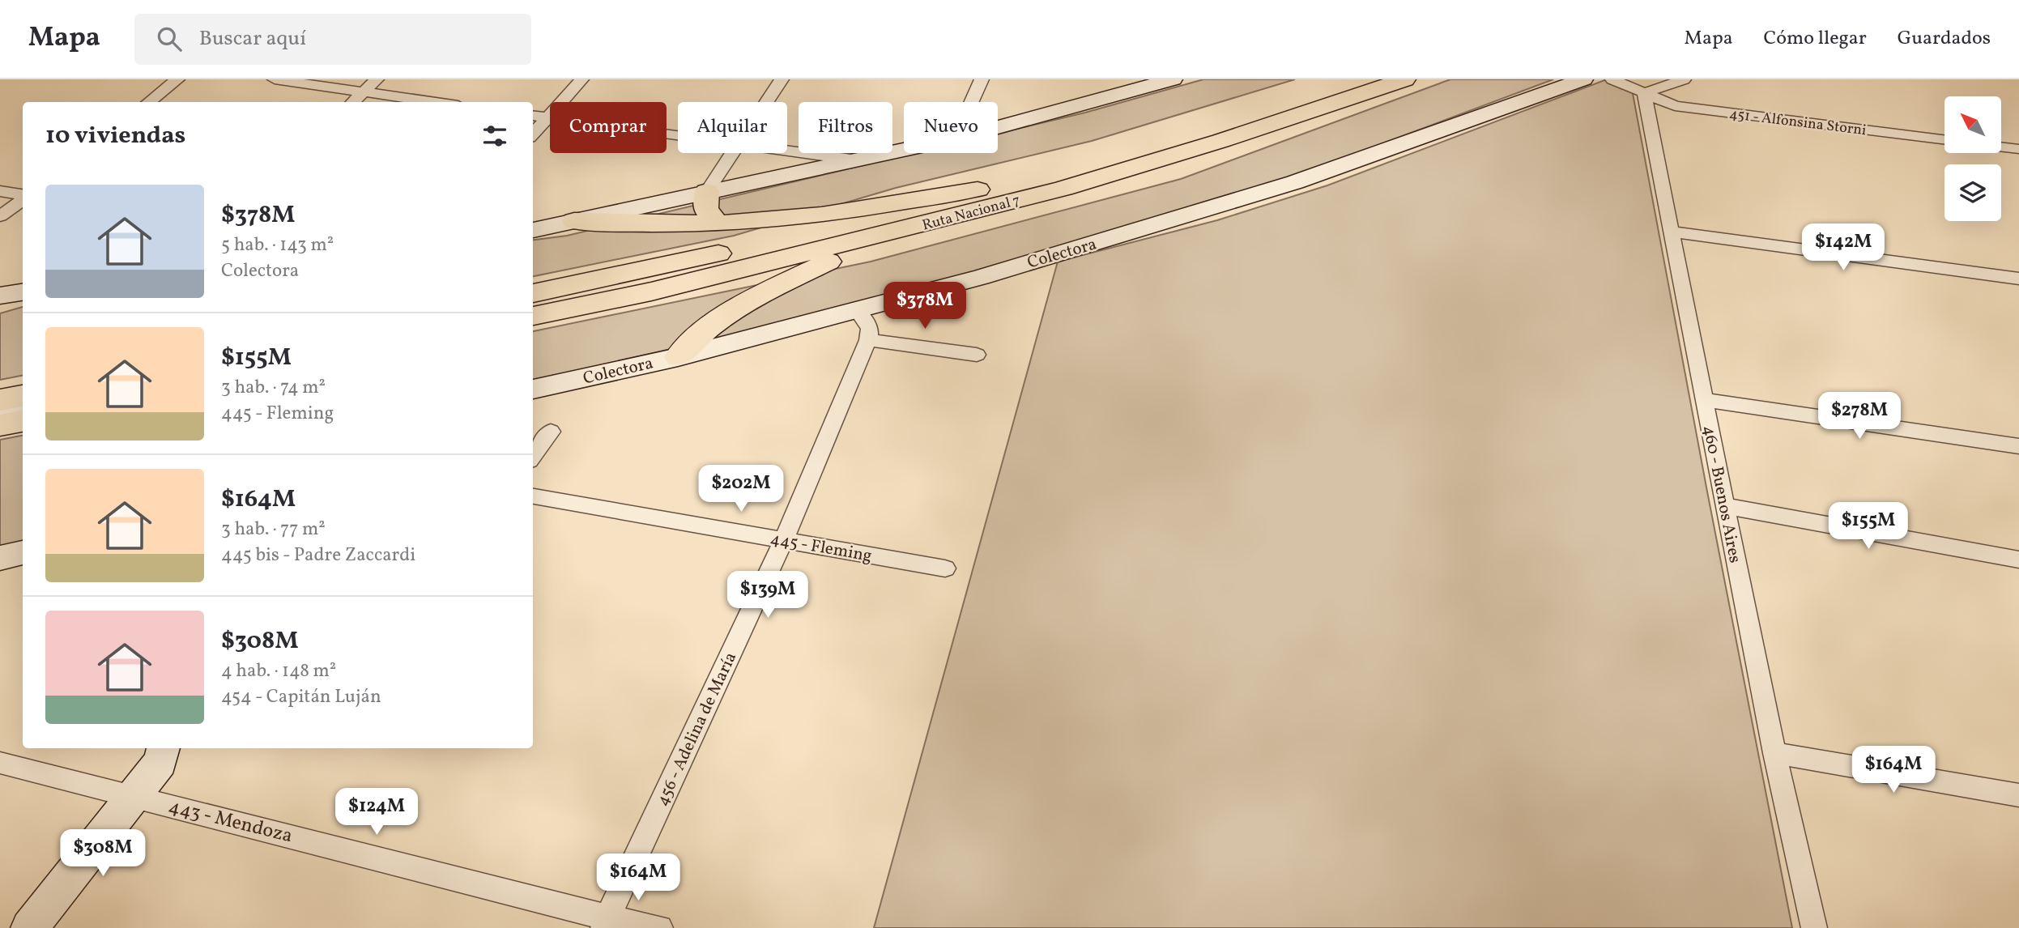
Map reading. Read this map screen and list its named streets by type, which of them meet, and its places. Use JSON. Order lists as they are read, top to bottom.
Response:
{
  "streets": {
    "highway": ["Ruta Nacional 7"],
    "street": [
      "451 - Alfonsina Storni",
      "Colectora",
      "460 - Buenos Aires",
      "445 - Fleming",
      "456 - Adelina de María",
      "443 - Mendoza"
    ]
  },
  "crossings": [
    ["451 - Alfonsina Storni", "460 - Buenos Aires"],
    ["445 - Fleming", "456 - Adelina de María"],
    ["456 - Adelina de María", "443 - Mendoza"]
  ],
  "north": "top left",
  "page": {
    "header": "Mapa",
    "search": "Buscar aquí",
    "nav": ["Mapa", "Cómo llegar", "Guardados"],
    "chip": [
      "Comprar",
      "Alquilar",
      "Filtros",
      "Nuevo"
    ],
    "heading": "10 viviendas",
    "list": [
      {
        "name": "$378M",
        "note": "5 hab. · 143 m² · Colectora"
      },
      {
        "name": "$155M",
        "note": "3 hab. · 74 m² · 445 - Fleming"
      },
      {
        "name": "$164M",
        "note": "3 hab. · 77 m² · 445 bis - Padre Zaccardi"
      },
      {
        "name": "$308M",
        "note": "4 hab. · 148 m² · 454 - Capitán Luján"
      }
    ],
    "price": [
      "$142M",
      "$378M",
      "$278M",
      "$202M",
      "$155M",
      "$139M",
      "$164M",
      "$124M",
      "$308M",
      "$164M"
    ]
  }
}
